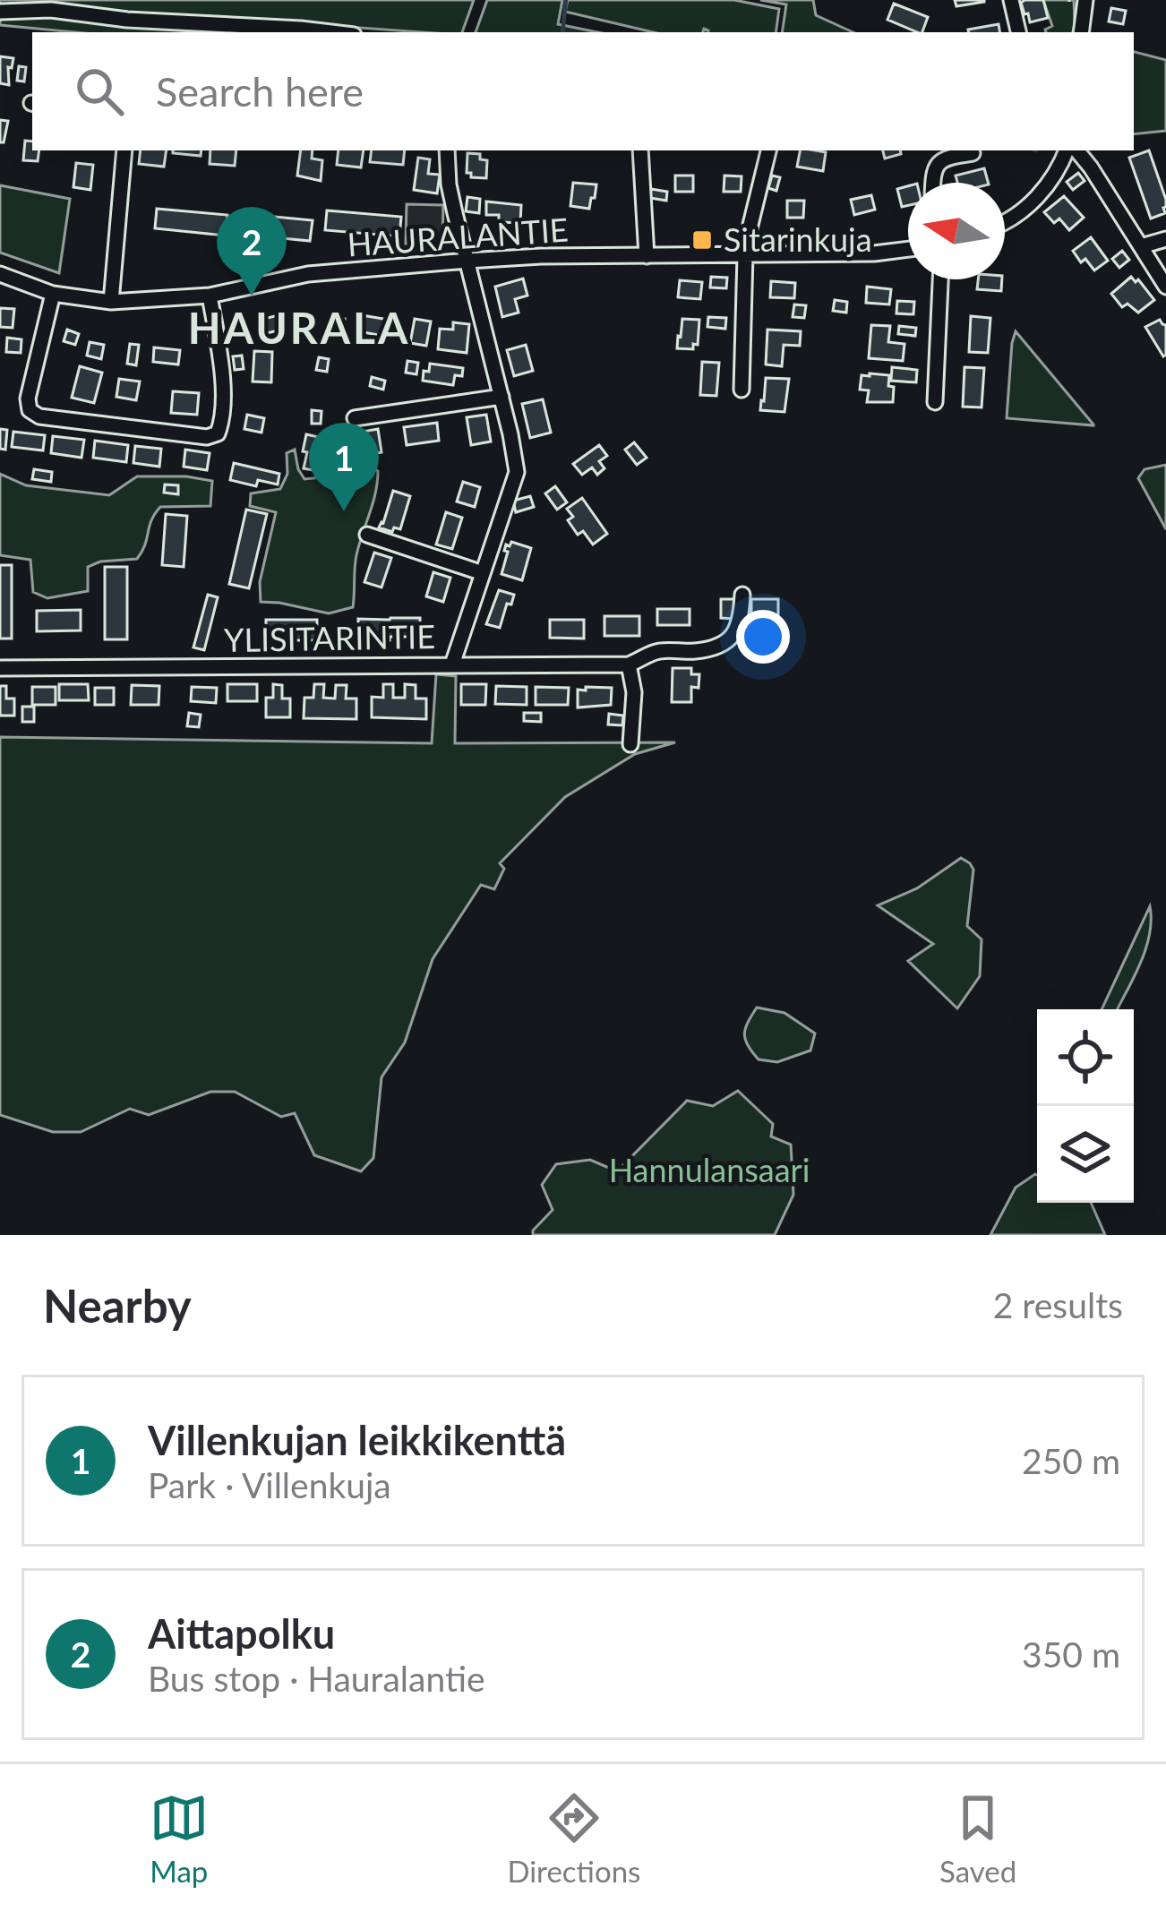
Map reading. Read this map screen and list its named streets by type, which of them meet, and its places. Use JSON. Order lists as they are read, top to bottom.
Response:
{
  "streets": {
    "street": ["HAURALANTIE", "YLISITARINTIE"]
  },
  "districts": ["HAURALA"],
  "parks": ["Hannulansaari"],
  "places": {
    "transit": ["Sitarinkuja"]
  },
  "north": "left",
  "page": {
    "search": "Search here",
    "pins": ["2", "1"],
    "heading": ["Nearby", "2 results"],
    "list": [
      {
        "mark": "1",
        "name": "Villenkujan leikkikenttä",
        "note": "Park · Villenkuja",
        "value": "250 m"
      },
      {
        "mark": "2",
        "name": "Aittapolku",
        "note": "Bus stop · Hauralantie",
        "value": "350 m"
      }
    ],
    "nav": ["Map", "Directions", "Saved"]
  }
}
